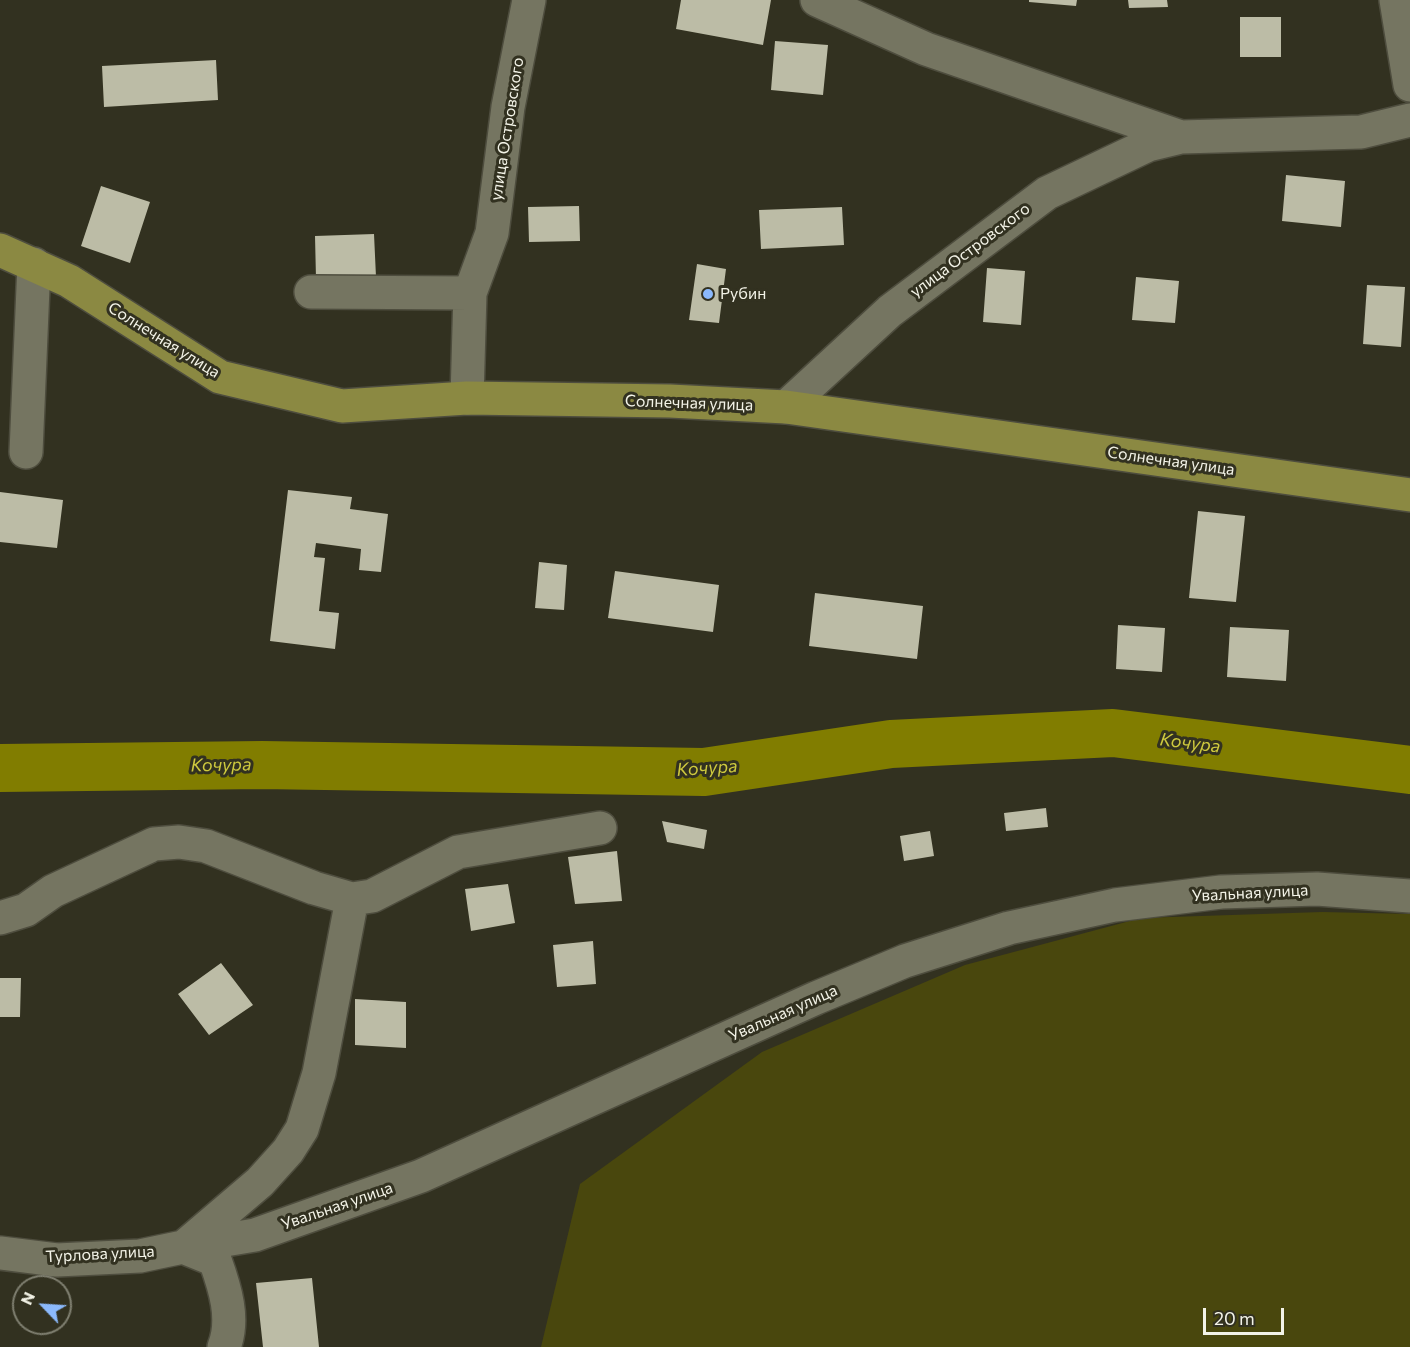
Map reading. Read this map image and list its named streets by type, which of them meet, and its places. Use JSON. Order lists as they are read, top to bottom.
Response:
{
  "streets": {
    "main road": ["Солнечная улица"],
    "street": ["улица Островского", "Увальная улица", "Турлова улица"]
  },
  "crossings": [
    ["улица Островского", "Солнечная улица"],
    ["Увальная улица", "Турлова улица"]
  ],
  "water": ["Кочура"],
  "places": ["Рубин"],
  "scale_bar": "20 m",
  "north": "top left"
}
